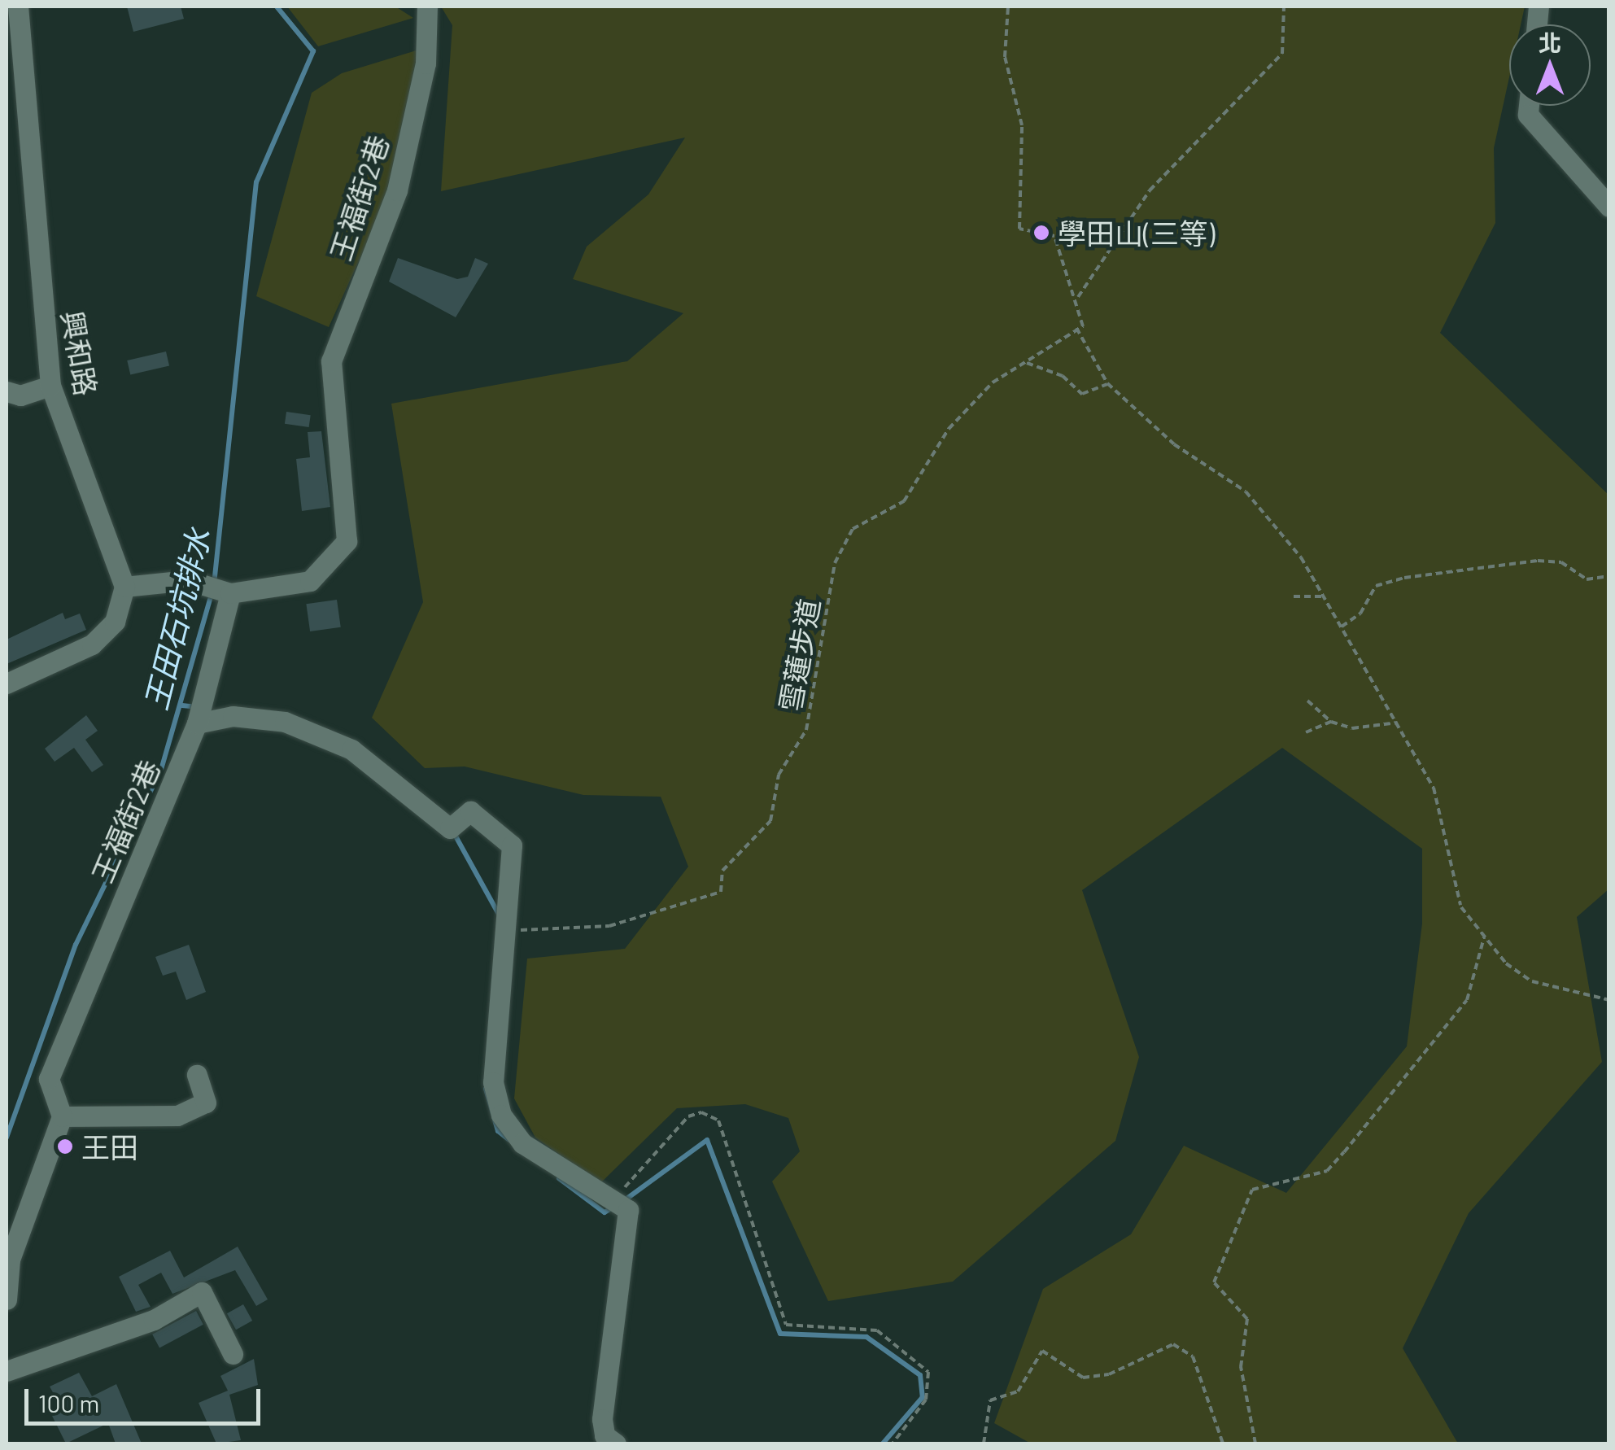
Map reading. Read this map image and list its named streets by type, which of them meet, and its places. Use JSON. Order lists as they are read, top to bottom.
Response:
{
  "streets": {
    "street": ["王福街2巷", "興和路"],
    "path": ["雪蓮步道"]
  },
  "water": ["王田石坑排水"],
  "places": ["學田山(三等)", "王田"],
  "scale_bar": "100 m",
  "north": "top"
}
